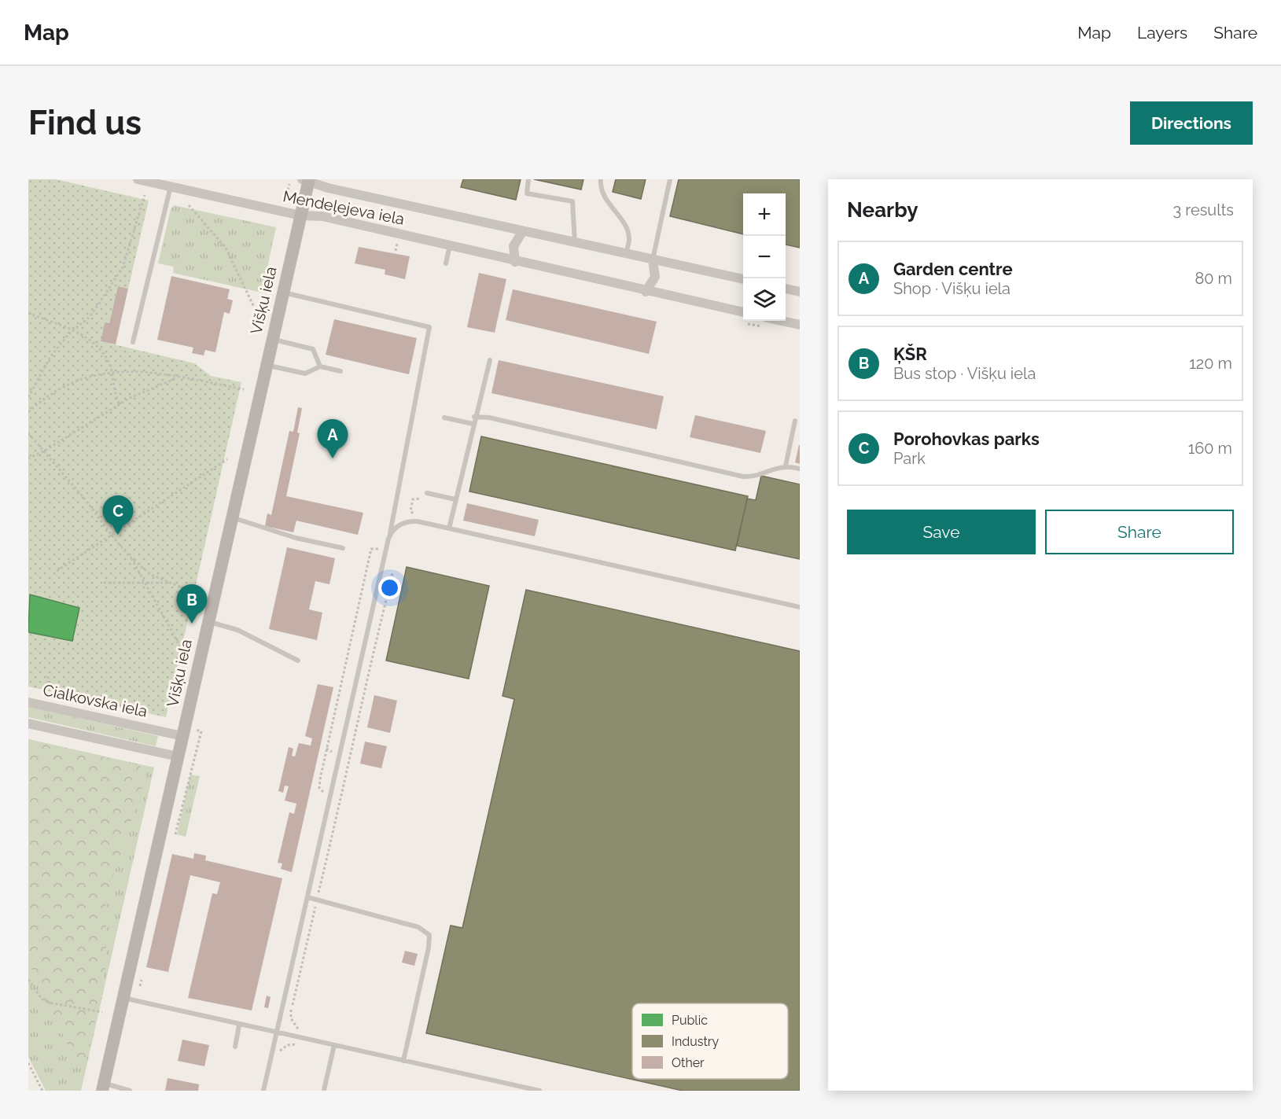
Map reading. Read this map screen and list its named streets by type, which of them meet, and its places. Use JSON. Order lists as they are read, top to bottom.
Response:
{
  "streets": {
    "street": ["Mendeļejeva iela", "Višķu iela", "Cialkovska iela"]
  },
  "crossings": [
    ["Mendeļejeva iela", "Višķu iela"],
    ["Višķu iela", "Cialkovska iela"]
  ],
  "legend": ["Public", "Industry", "Other"],
  "page": {
    "header": "Map",
    "nav": ["Map", "Layers", "Share"],
    "buttons": [
      "Directions",
      ["Save", "Share"]
    ],
    "title": "Find us",
    "heading": ["Nearby", "3 results"],
    "map_buttons": ["+", "−"],
    "list": [
      {
        "mark": "A",
        "name": "Garden centre",
        "note": "Shop · Višķu iela",
        "value": "80 m"
      },
      {
        "mark": "B",
        "name": "ĶŠR",
        "note": "Bus stop · Višķu iela",
        "value": "120 m"
      },
      {
        "mark": "C",
        "name": "Porohovkas parks",
        "note": "Park",
        "value": "160 m"
      }
    ],
    "pins": ["A", "C", "B"]
  }
}
